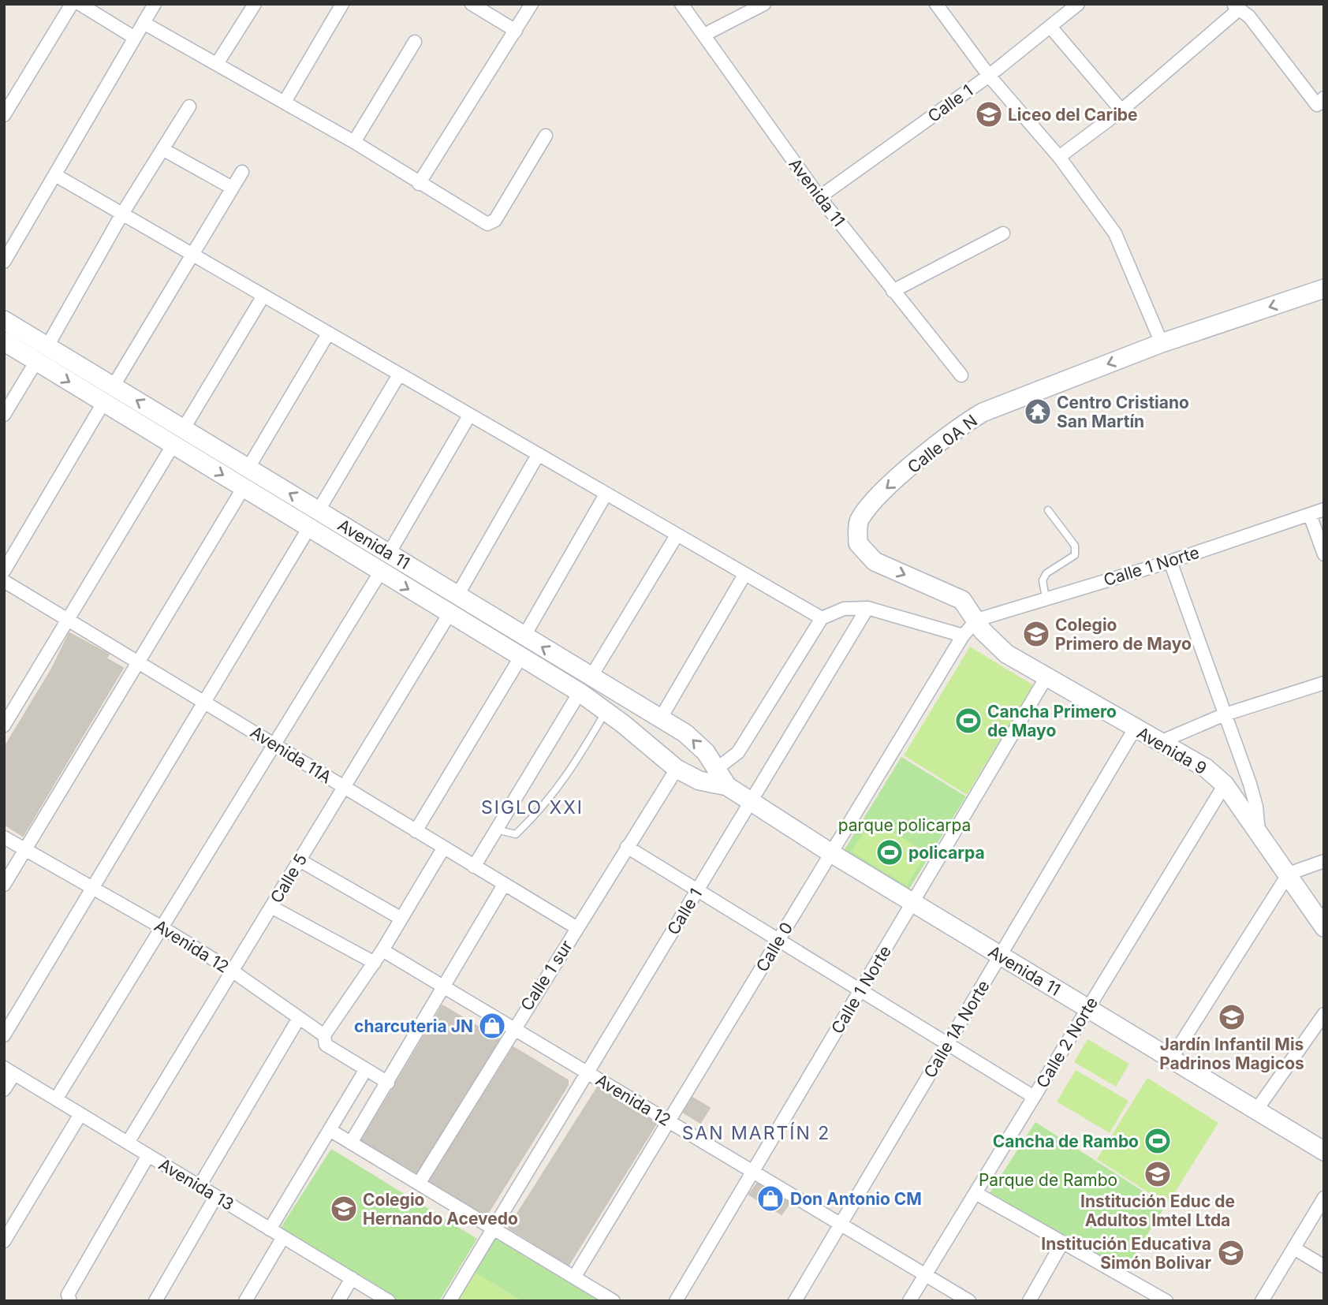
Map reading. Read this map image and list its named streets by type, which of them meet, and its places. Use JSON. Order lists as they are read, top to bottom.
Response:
{
  "streets": {
    "street": [
      "Calle 1",
      "Avenida 11",
      "Calle 0A N",
      "Calle 1 Norte",
      "Avenida 9",
      "Avenida 11A",
      "Calle 5",
      "Avenida 12",
      "Calle 0",
      "Calle 1 sur",
      "Calle 1A Norte",
      "Calle 2 Norte",
      "Avenida 13"
    ]
  },
  "crossings": [
    ["Calle 1", "Avenida 11"],
    ["Calle 1", "Avenida 12"],
    ["Avenida 11", "Calle 1 Norte"],
    ["Avenida 11", "Calle 5"],
    ["Avenida 11", "Calle 0"],
    ["Avenida 11", "Calle 1 sur"],
    ["Avenida 11", "Calle 1A Norte"],
    ["Avenida 11", "Calle 2 Norte"],
    ["Calle 0A N", "Calle 1 Norte"],
    ["Calle 0A N", "Avenida 9"],
    ["Calle 0A N", "Calle 0"],
    ["Calle 1 Norte", "Avenida 9"],
    ["Calle 1 Norte", "Avenida 12"],
    ["Calle 1 Norte", "Calle 0"],
    ["Avenida 9", "Calle 0"],
    ["Avenida 9", "Calle 1A Norte"],
    ["Avenida 9", "Calle 2 Norte"],
    ["Avenida 11A", "Calle 5"],
    ["Avenida 11A", "Calle 1 sur"],
    ["Calle 5", "Avenida 12"],
    ["Calle 5", "Avenida 13"],
    ["Avenida 12", "Calle 0"],
    ["Avenida 12", "Calle 1 sur"],
    ["Avenida 12", "Calle 1A Norte"],
    ["Avenida 12", "Calle 2 Norte"]
  ],
  "districts": ["SIGLO XXI", "SAN MARTÍN 2"],
  "parks": ["parque policarpa", "Parque de Rambo"],
  "places": {
    "school or university": [
      "Liceo del Caribe",
      "Colegio Primero de Mayo",
      "Jardín Infantil Mis Padrinos Magicos",
      "Institución Educ de Adultos Imtel Ltda",
      "Colegio Hernando Acevedo",
      "Institución Educativa Simón Bolivar"
    ],
    "temple": ["Centro Cristiano San Martín"],
    "sports": ["Cancha Primero de Mayo", "policarpa", "Cancha de Rambo"],
    "shop": ["charcuteria JN", "Don Antonio CM"]
  }
}
